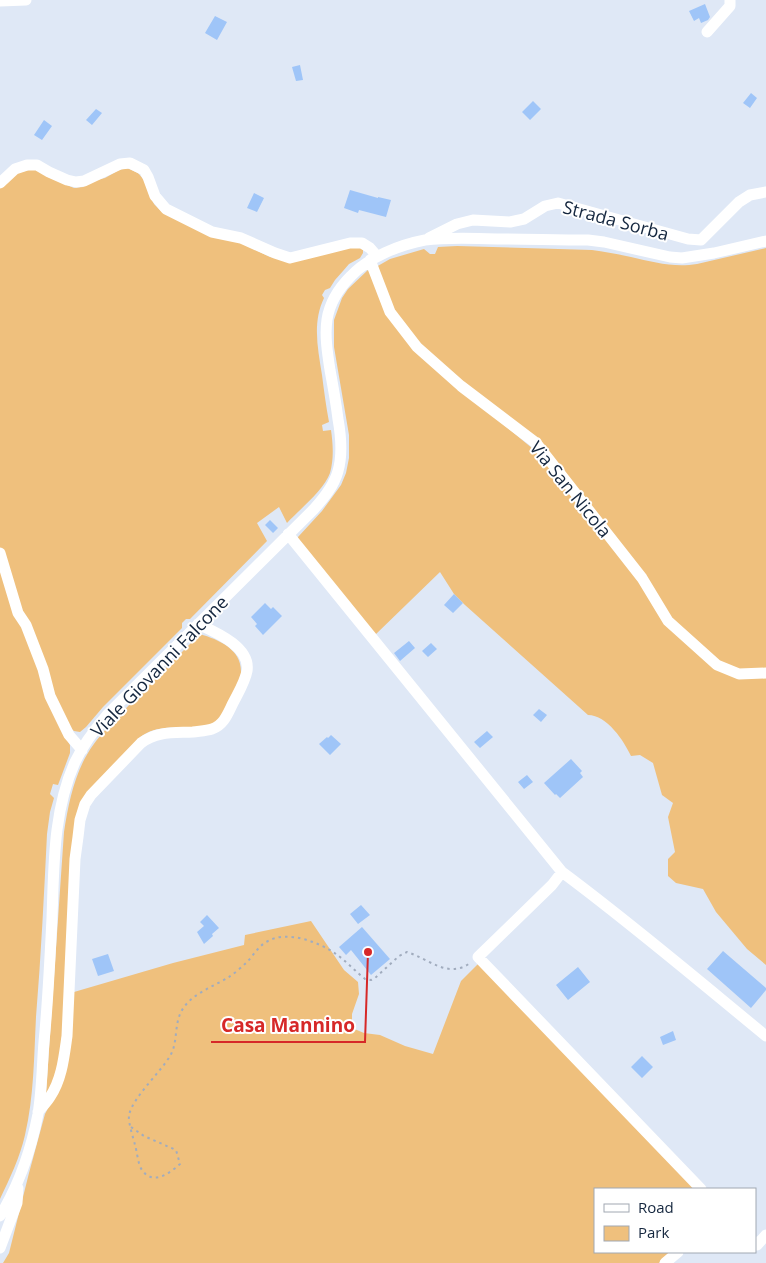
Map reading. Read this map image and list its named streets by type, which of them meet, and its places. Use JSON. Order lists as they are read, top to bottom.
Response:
{
  "streets": {
    "street": ["Strada Sorba", "Via San Nicola", "Viale Giovanni Falcone"]
  },
  "crossings": [
    ["Via San Nicola", "Viale Giovanni Falcone"]
  ],
  "places": ["Casa Mannino"],
  "legend": ["Road", "Park"]
}
